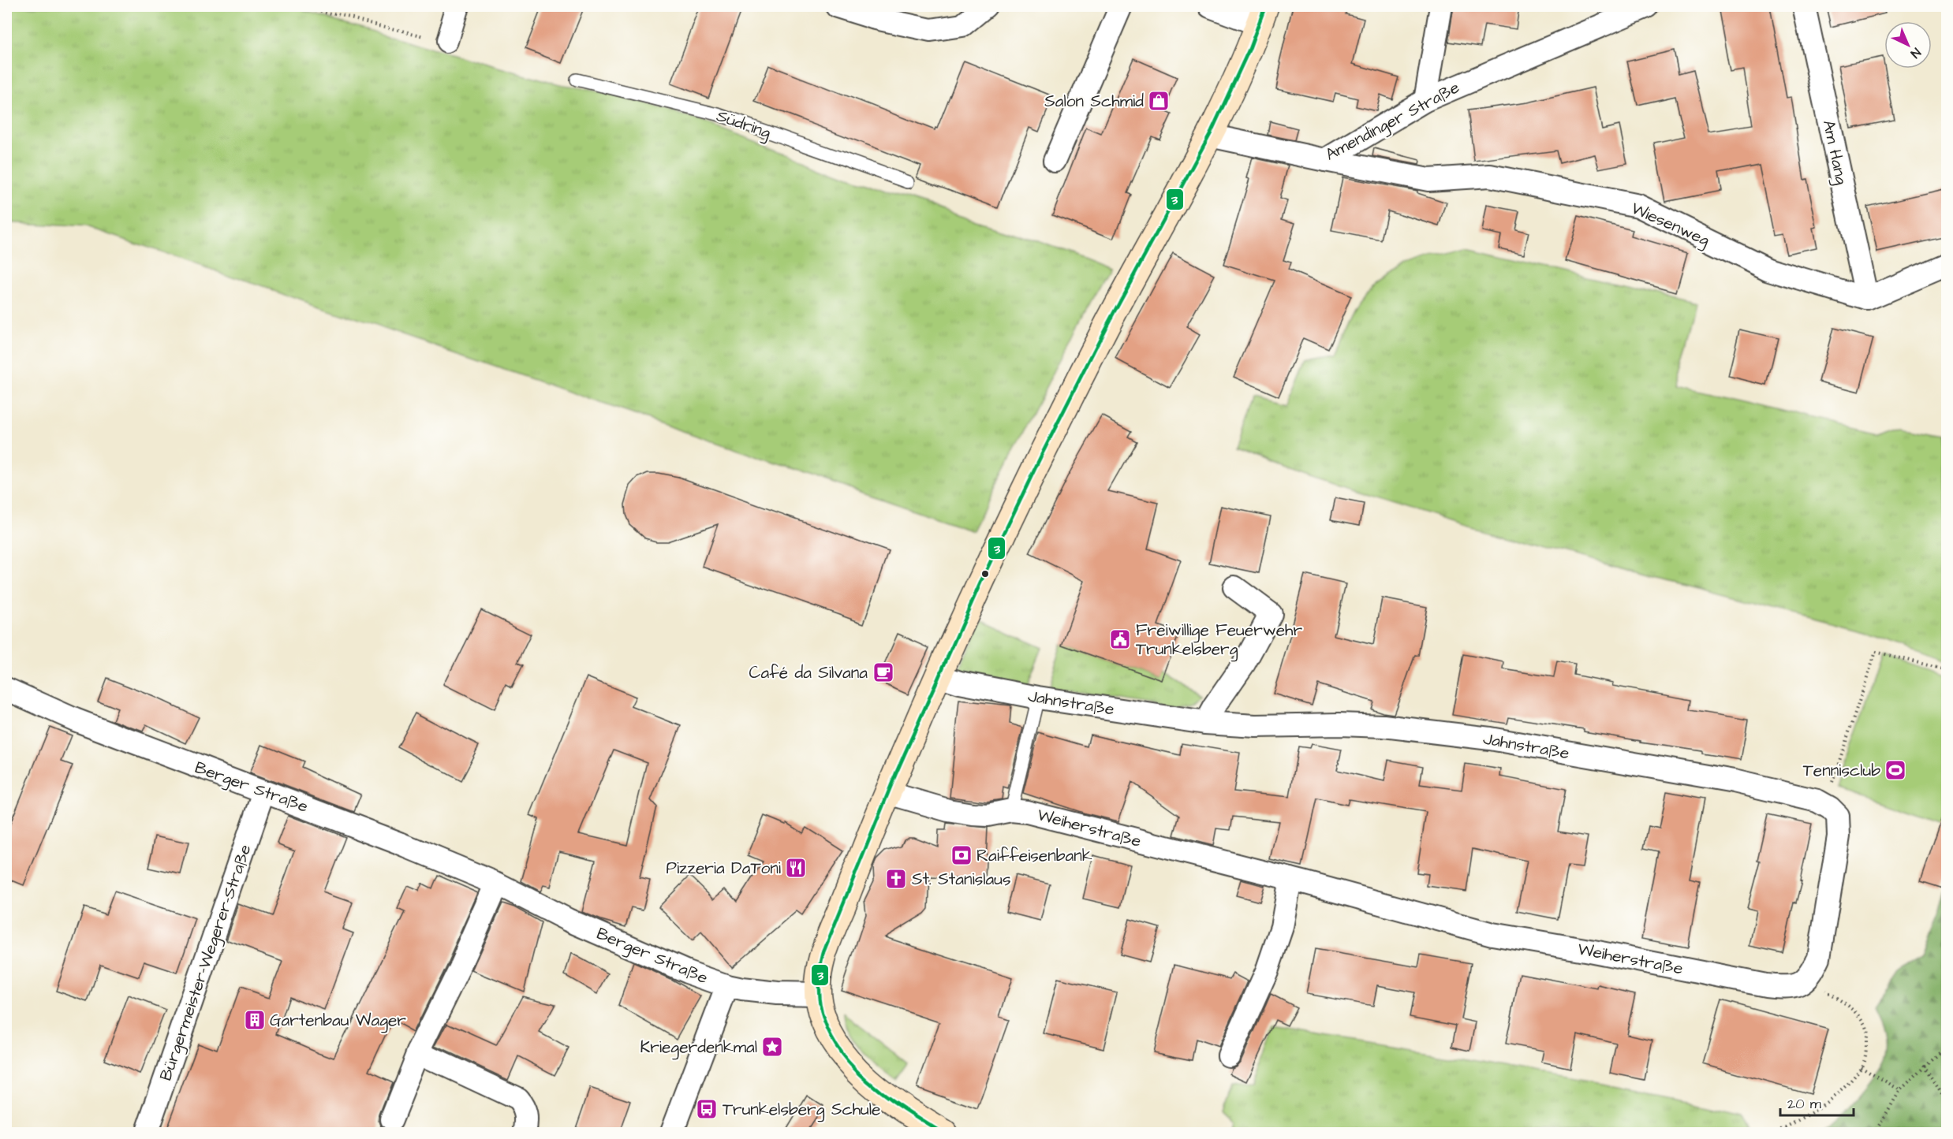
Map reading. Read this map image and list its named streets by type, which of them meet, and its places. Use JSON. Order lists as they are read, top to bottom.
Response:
{
  "streets": {
    "street": [
      "Amendinger Straße",
      "Am Hang",
      "Wiesenweg",
      "Jahnstraße",
      "Berger Straße",
      "Weiherstraße",
      "Bürgermeister-Wegerer-Straße"
    ],
    "lane": ["Südring"]
  },
  "crossings": [
    ["Amendinger Straße", "Wiesenweg"],
    ["Am Hang", "Wiesenweg"],
    ["Berger Straße", "Bürgermeister-Wegerer-Straße"]
  ],
  "places": {
    "shop": ["Salon Schmid"],
    "public building": ["Freiwillige Feuerwehr Trunkelsberg"],
    "cafe": ["Café da Silvana"],
    "sports": ["Tennisclub"],
    "bank": ["Raiffeisenbank"],
    "restaurant": ["Pizzeria DaToni"],
    "church": ["St. Stanislaus"],
    "building": ["Gartenbau Wager"],
    "place": ["Kriegerdenkmal"],
    "bus stop": ["Trunkelsberg Schule"]
  },
  "lines": ["transit line 3"],
  "scale_bar": "20 m",
  "north": "bottom right"
}
